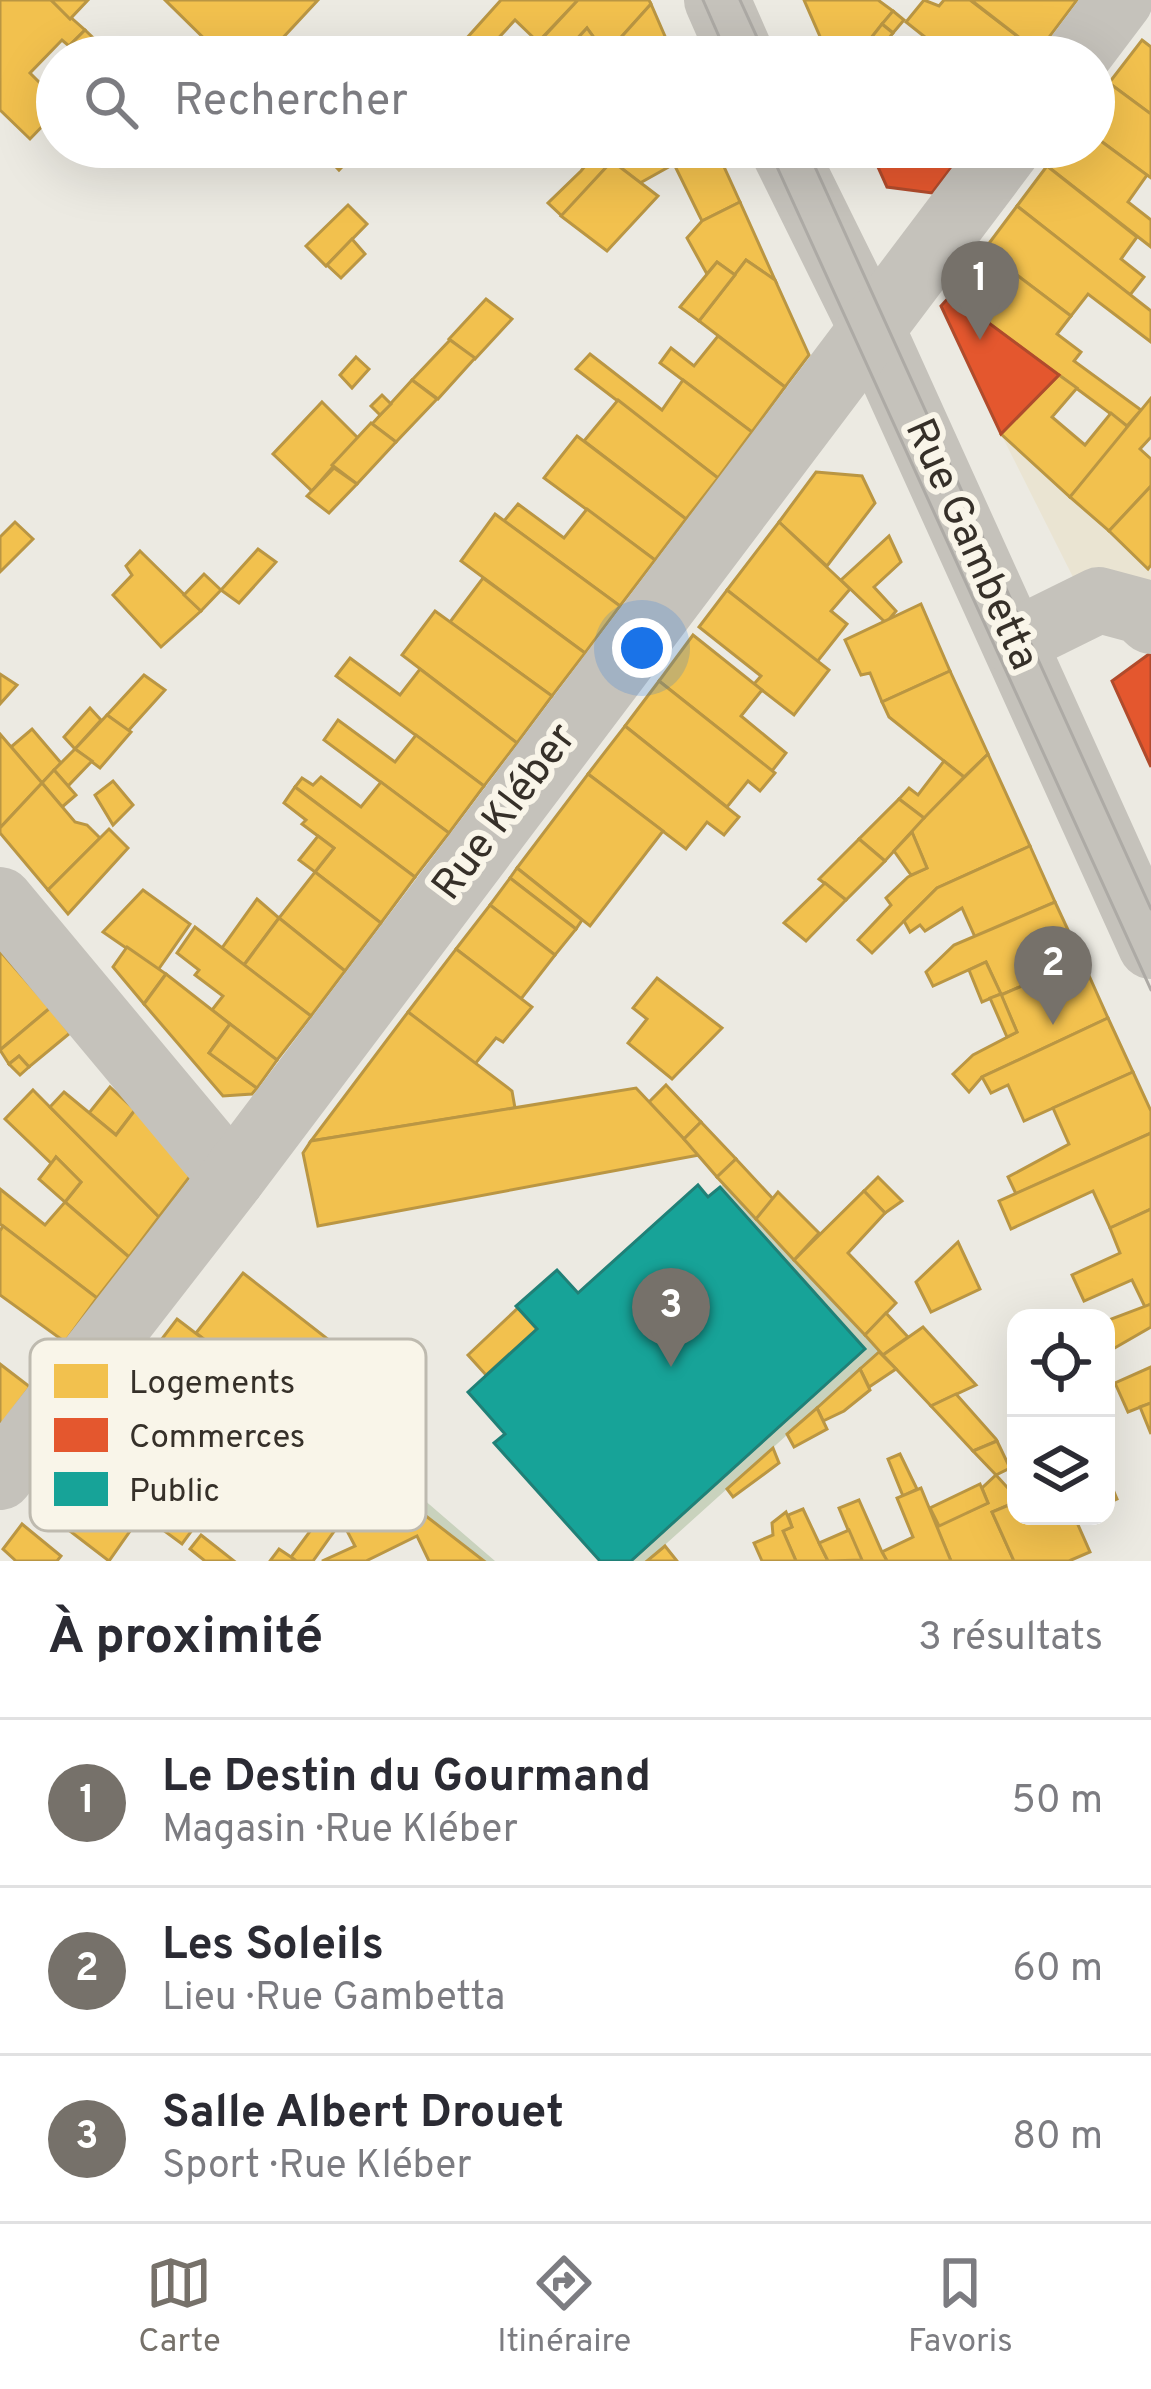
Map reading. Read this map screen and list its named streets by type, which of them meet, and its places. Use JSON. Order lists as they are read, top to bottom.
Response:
{
  "streets": {
    "street": ["Rue Gambetta", "Rue Kléber"]
  },
  "crossings": [
    ["Rue Gambetta", "Rue Kléber"]
  ],
  "legend": ["Logements", "Commerces", "Public"],
  "page": {
    "search": "Rechercher",
    "pins": ["1", "2", "3"],
    "heading": ["À proximité", "3 résultats"],
    "list": [
      {
        "mark": "1",
        "name": "Le Destin du Gourmand",
        "note": "Magasin · Rue Kléber",
        "value": "50 m"
      },
      {
        "mark": "2",
        "name": "Les Soleils",
        "note": "Lieu · Rue Gambetta",
        "value": "60 m"
      },
      {
        "mark": "3",
        "name": "Salle Albert Drouet",
        "note": "Sport · Rue Kléber",
        "value": "80 m"
      }
    ],
    "nav": ["Carte", "Itinéraire", "Favoris"]
  }
}
